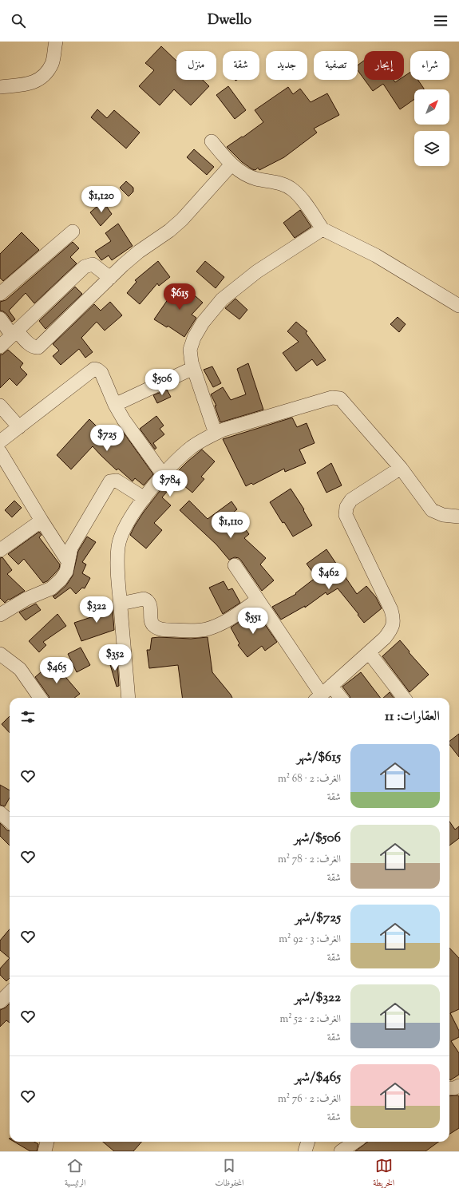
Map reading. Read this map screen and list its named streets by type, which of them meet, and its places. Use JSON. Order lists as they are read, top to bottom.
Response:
{
  "north": "top right",
  "page": {
    "header": "Dwello",
    "chip": [
      "شراء",
      "إيجار",
      "تصفية",
      "جديد",
      "شقة",
      "منزل"
    ],
    "price": [
      "$1,120",
      "$615",
      "$506",
      "$725",
      "$784",
      "$1,110",
      "$462",
      "$322",
      "$551",
      "$352",
      "$465"
    ],
    "heading": "العقارات: 11",
    "list": [
      {
        "name": "$615/شهر",
        "note": "الغرف: 2 · 68 m² · شقة"
      },
      {
        "name": "$506/شهر",
        "note": "الغرف: 2 · 78 m² · شقة"
      },
      {
        "name": "$725/شهر",
        "note": "الغرف: 3 · 92 m² · شقة"
      },
      {
        "name": "$322/شهر",
        "note": "الغرف: 2 · 52 m² · شقة"
      },
      {
        "name": "$465/شهر",
        "note": "الغرف: 2 · 76 m² · شقة"
      }
    ],
    "tabs": ["الخريطة", "المحفوظات", "الرئيسية"]
  }
}
